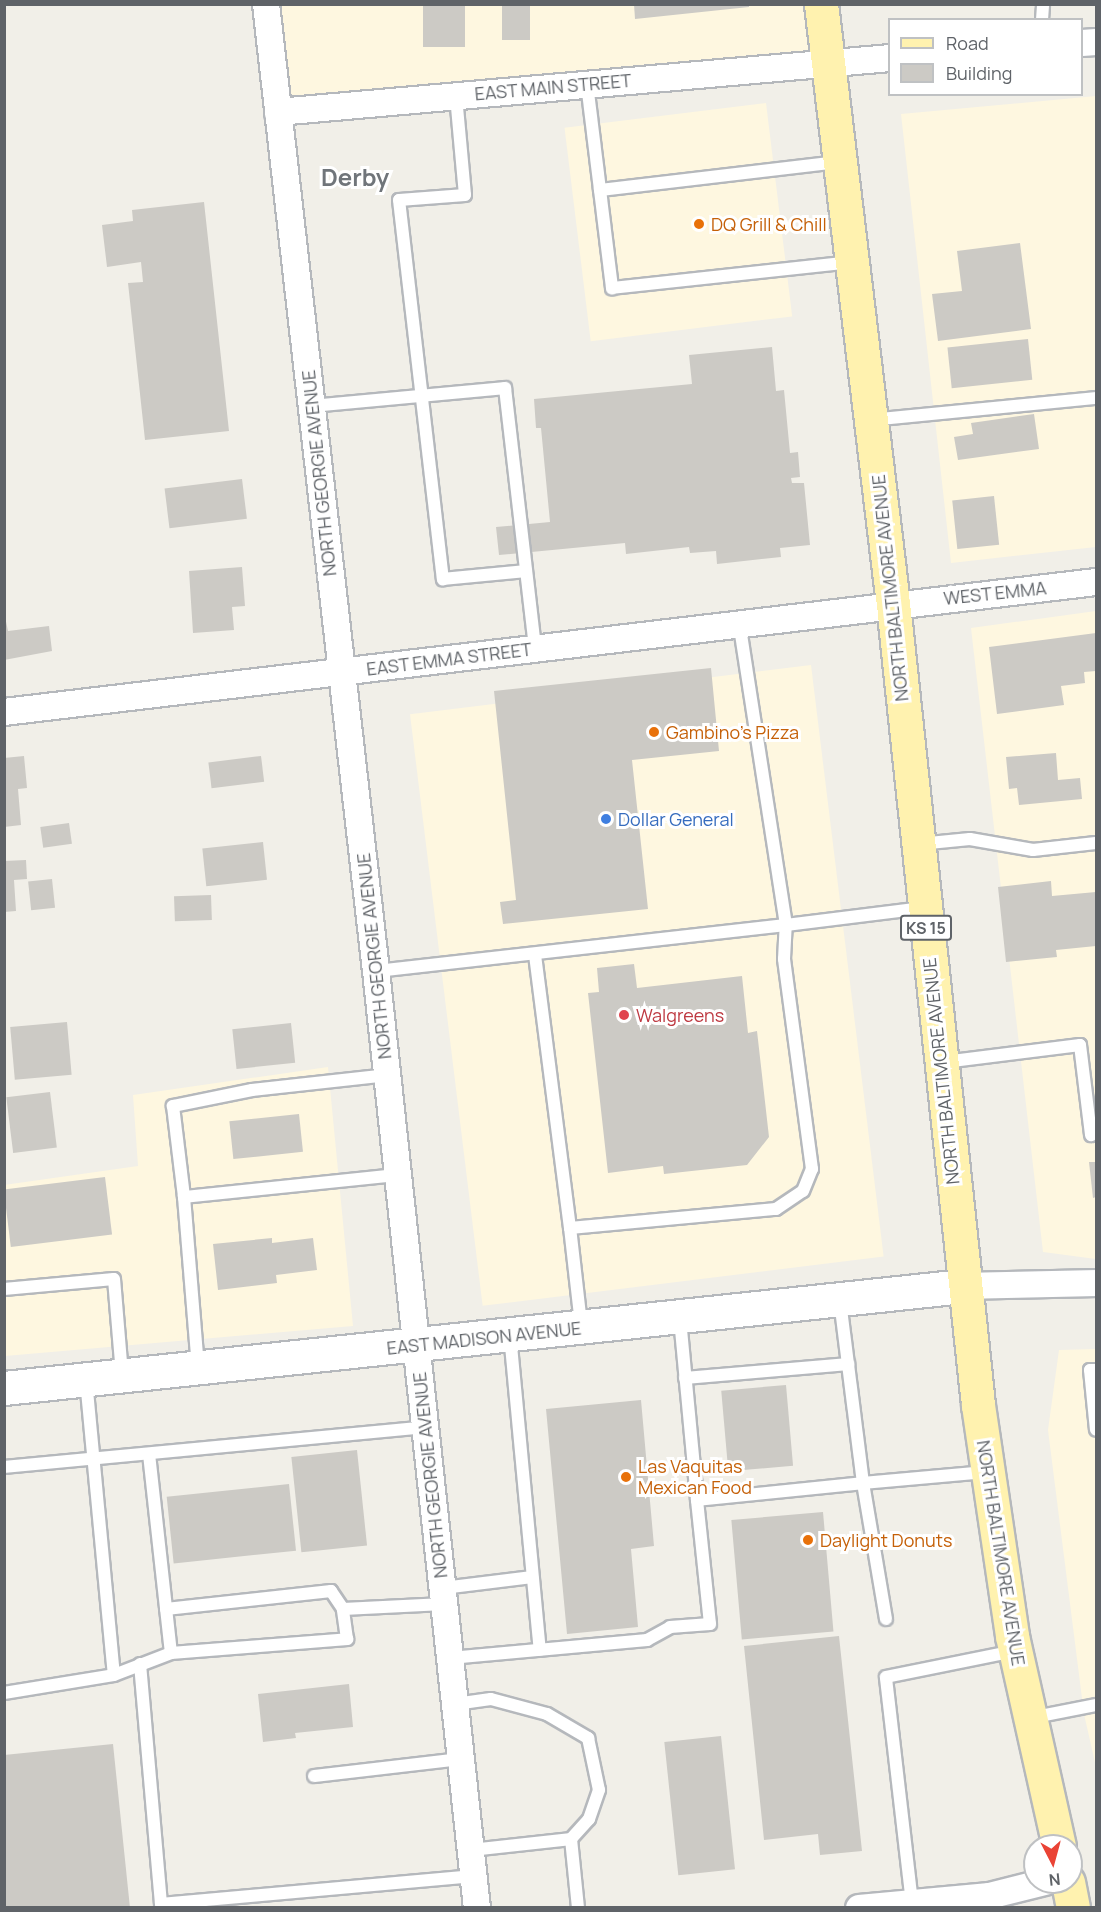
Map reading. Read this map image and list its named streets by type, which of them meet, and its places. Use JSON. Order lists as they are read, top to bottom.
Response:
{
  "streets": {
    "main road": ["NORTH BALTIMORE AVENUE", "KS 15", "EAST MADISON AVENUE"],
    "street": [
      "EAST MAIN STREET",
      "NORTH GEORGIE AVENUE",
      "WEST EMMA",
      "EAST EMMA STREET"
    ]
  },
  "crossings": [
    ["EAST MAIN STREET", "NORTH GEORGIE AVENUE"],
    ["EAST MAIN STREET", "NORTH BALTIMORE AVENUE"],
    ["NORTH GEORGIE AVENUE", "EAST EMMA STREET"],
    ["NORTH GEORGIE AVENUE", "EAST MADISON AVENUE"],
    ["NORTH BALTIMORE AVENUE", "WEST EMMA"],
    ["NORTH BALTIMORE AVENUE", "EAST EMMA STREET"],
    ["NORTH BALTIMORE AVENUE", "EAST MADISON AVENUE"],
    ["WEST EMMA", "EAST EMMA STREET"]
  ],
  "districts": ["Derby"],
  "places": [
    "DQ Grill & Chill",
    "Gambino's Pizza",
    "Dollar General",
    "Walgreens",
    "Las Vaquitas Mexican Food",
    "Daylight Donuts"
  ],
  "legend": ["Road", "Building"],
  "north": "bottom"
}
